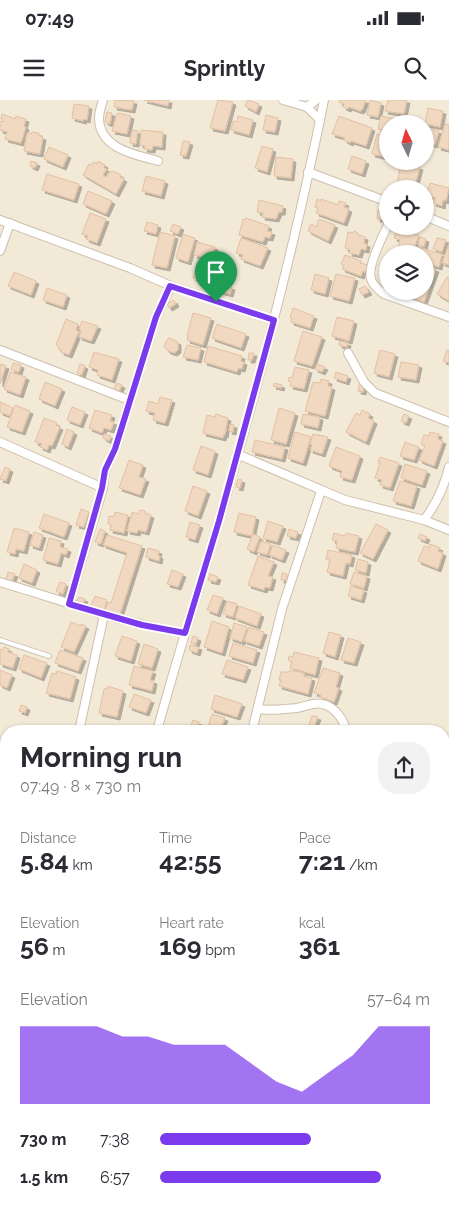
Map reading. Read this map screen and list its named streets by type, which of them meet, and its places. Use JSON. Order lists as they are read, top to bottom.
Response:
{
  "north": "top",
  "page": {
    "status": "07:49",
    "header": "Sprintly",
    "heading": ["Morning run", "07:49 · 8 × 730 m"],
    "stats": [
      ["Distance", "5.84 km"],
      ["Time", "42:55"],
      ["Pace", "7:21 /km"],
      ["Elevation", "56 m"],
      ["Heart rate", "169 bpm"],
      ["kcal", "361"]
    ],
    "chart": ["Elevation", "57–64 m"],
    "list": [
      {
        "name": "730 m",
        "note": "7:38"
      },
      {
        "name": "1.5 km",
        "note": "6:57"
      }
    ]
  }
}
